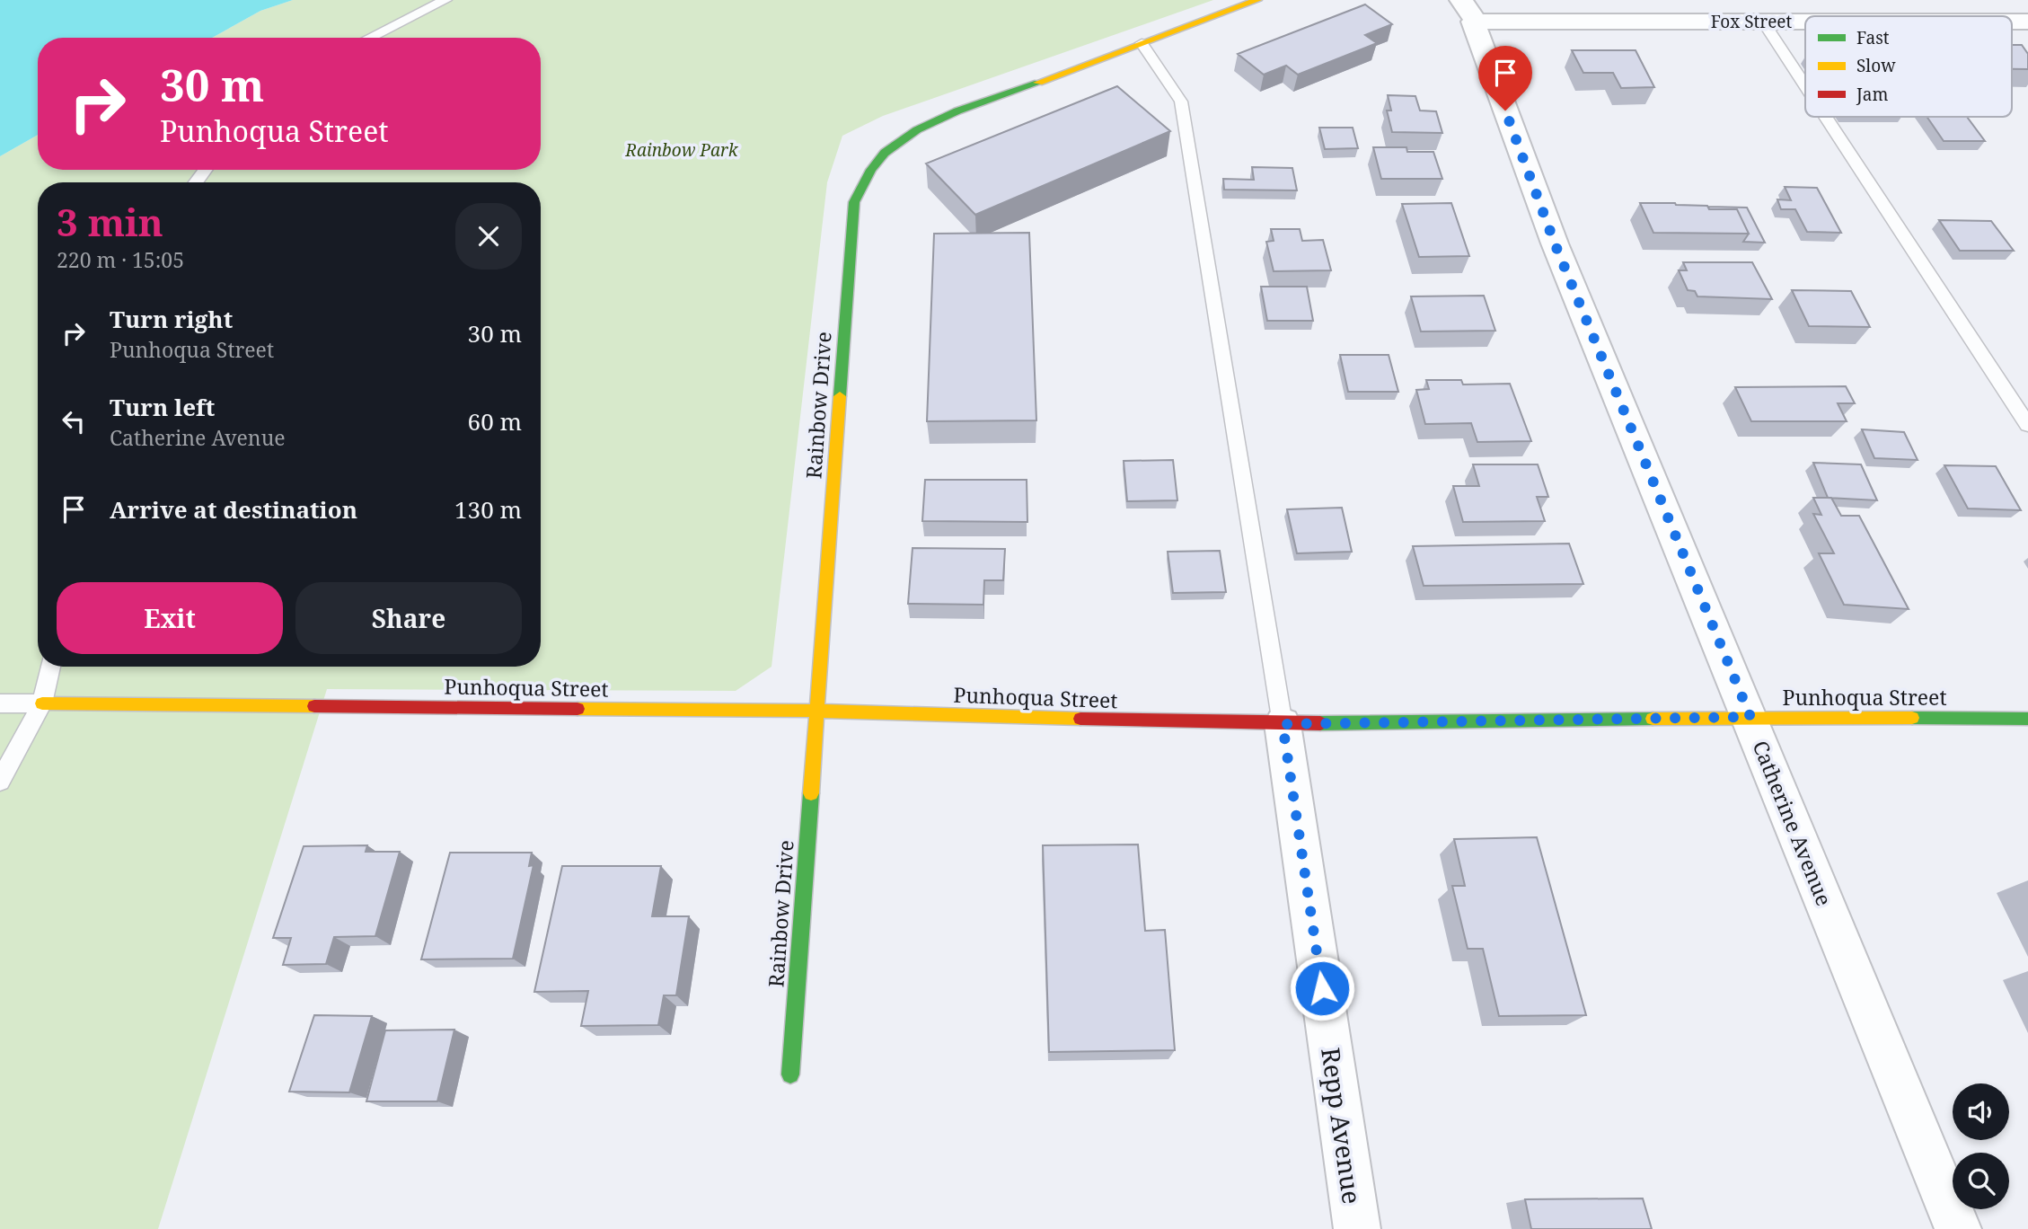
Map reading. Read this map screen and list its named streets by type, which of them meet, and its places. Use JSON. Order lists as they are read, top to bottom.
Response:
{
  "streets": {
    "street": [
      "Fox Street",
      "Rainbow Drive",
      "Punhoqua Street",
      "Catherine Avenue",
      "Repp Avenue"
    ]
  },
  "crossings": [
    ["Fox Street", "Catherine Avenue"],
    ["Rainbow Drive", "Punhoqua Street"],
    ["Punhoqua Street", "Catherine Avenue"],
    ["Punhoqua Street", "Repp Avenue"]
  ],
  "parks": ["Rainbow Park"],
  "legend": ["Fast", "Slow", "Jam"],
  "page": {
    "turn": ["30 m", "Punhoqua Street"],
    "heading": ["3 min", "220 m · 15:05"],
    "list": [
      {
        "name": "Turn right",
        "note": "Punhoqua Street",
        "value": "30 m"
      },
      {
        "name": "Turn left",
        "note": "Catherine Avenue",
        "value": "60 m"
      },
      {
        "name": "Arrive at destination",
        "value": "130 m"
      }
    ],
    "buttons": ["Exit", "Share"]
  }
}
